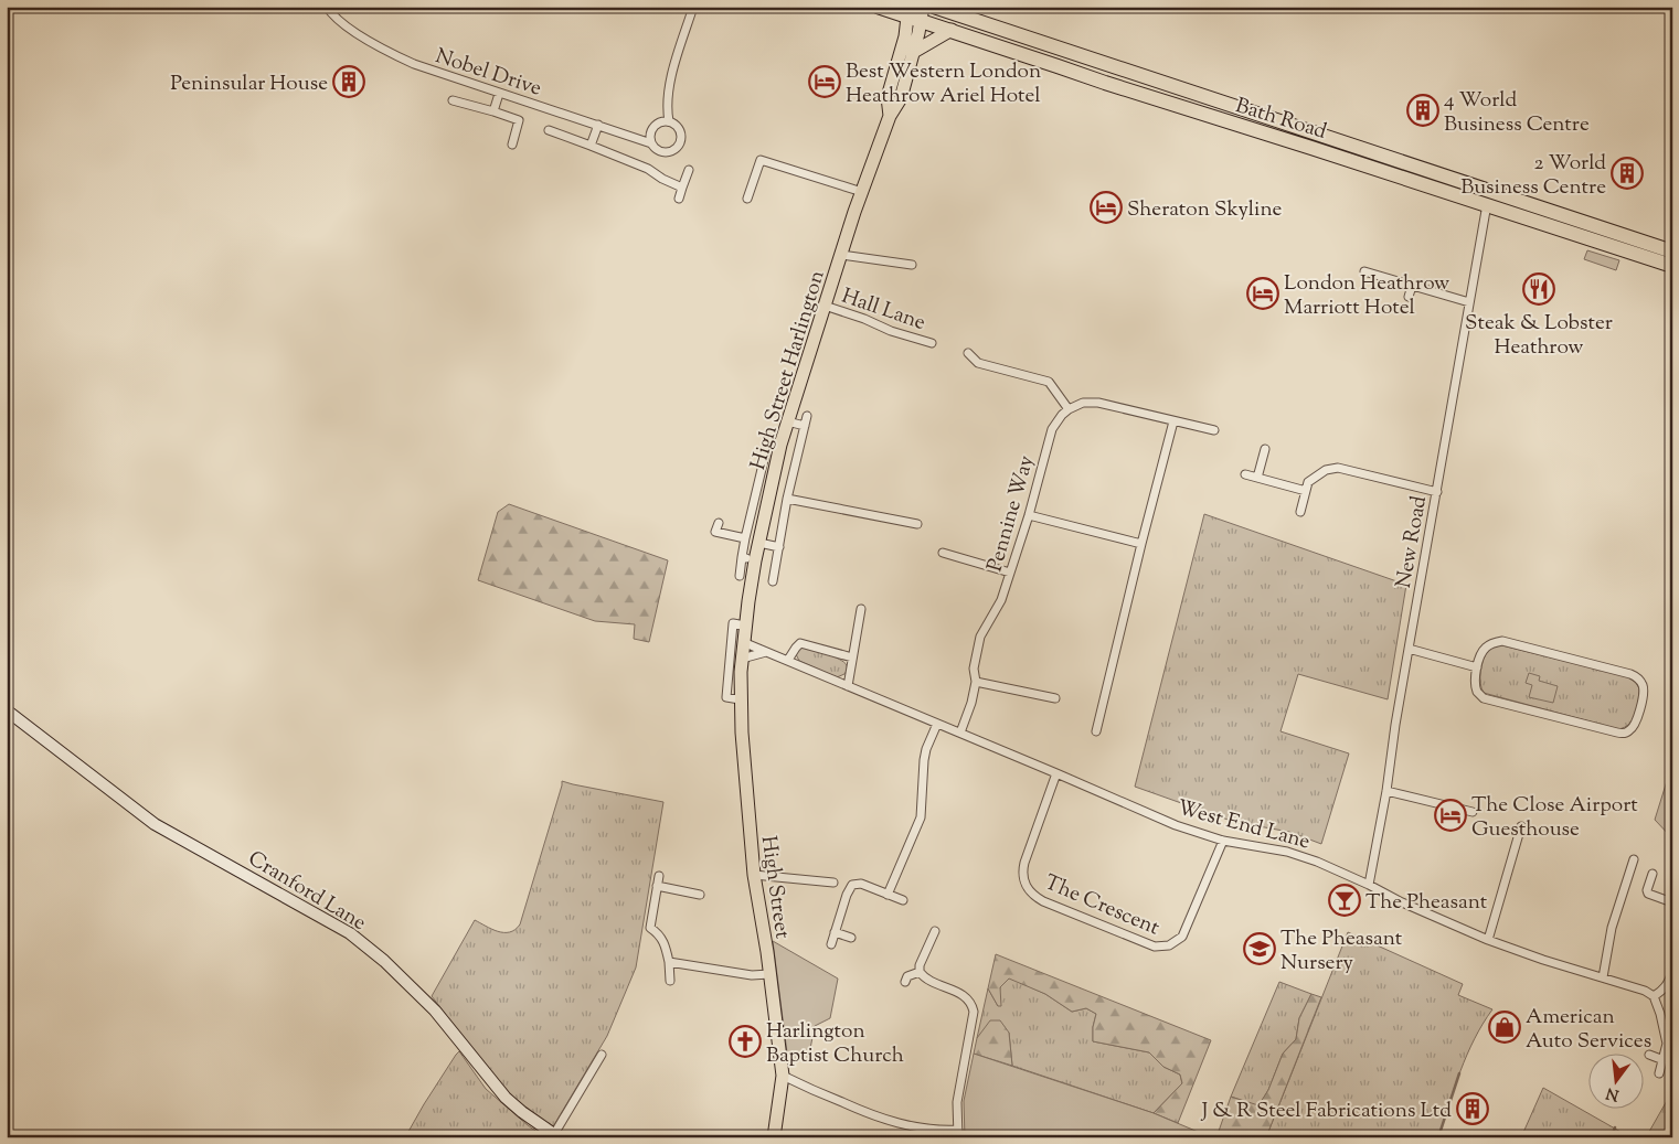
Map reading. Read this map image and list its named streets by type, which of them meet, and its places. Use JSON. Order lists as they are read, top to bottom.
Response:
{
  "streets": {
    "highway": ["Bath Road"],
    "main road": ["High Street Harlington", "High Street"],
    "street": [
      "Nobel Drive",
      "Hall Lane",
      "Pennine Way",
      "New Road",
      "West End Lane",
      "Cranford Lane",
      "The Crescent"
    ]
  },
  "crossings": [
    ["Bath Road", "High Street Harlington"],
    ["Bath Road", "New Road"],
    ["Hall Lane", "High Street Harlington"],
    ["High Street Harlington", "West End Lane"],
    ["High Street Harlington", "High Street"],
    ["Pennine Way", "West End Lane"],
    ["New Road", "West End Lane"],
    ["West End Lane", "High Street"],
    ["West End Lane", "The Crescent"]
  ],
  "places": {
    "building": [
      "Peninsular House",
      "4 World Business Centre",
      "2 World Business Centre",
      "J & R Steel Fabrications Ltd"
    ],
    "hotel": [
      "Best Western London Heathrow Ariel Hotel",
      "Sheraton Skyline",
      "London Heathrow Marriott Hotel",
      "The Close Airport Guesthouse"
    ],
    "restaurant": ["Steak & Lobster Heathrow"],
    "bar": ["The Pheasant"],
    "school or university": ["The Pheasant Nursery"],
    "shop": ["American Auto Services"],
    "church": ["Harlington Baptist Church"]
  },
  "north": "bottom"
}
